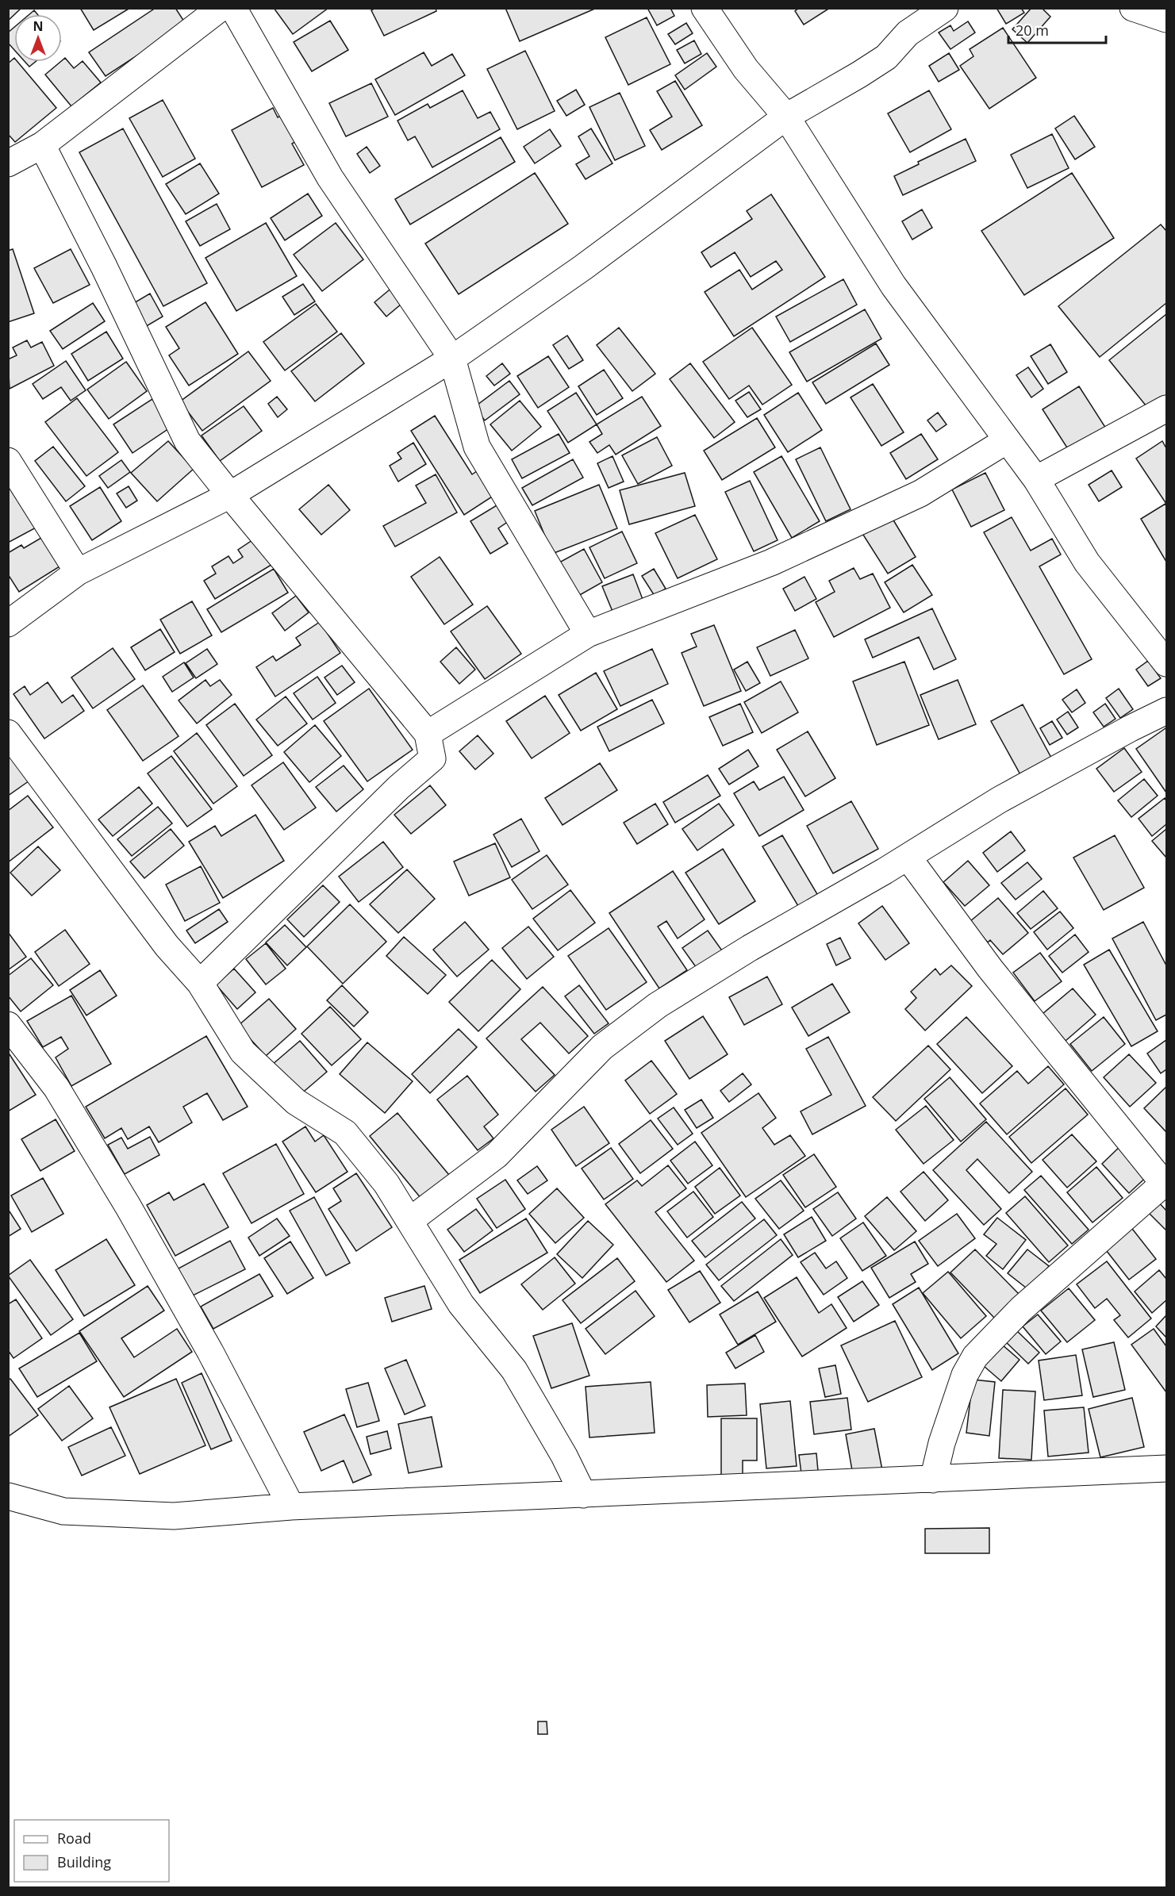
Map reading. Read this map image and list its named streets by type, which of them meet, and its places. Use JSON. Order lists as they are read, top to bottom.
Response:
{
  "legend": ["Road", "Building"],
  "scale_bar": "20 m",
  "north": "top"
}
